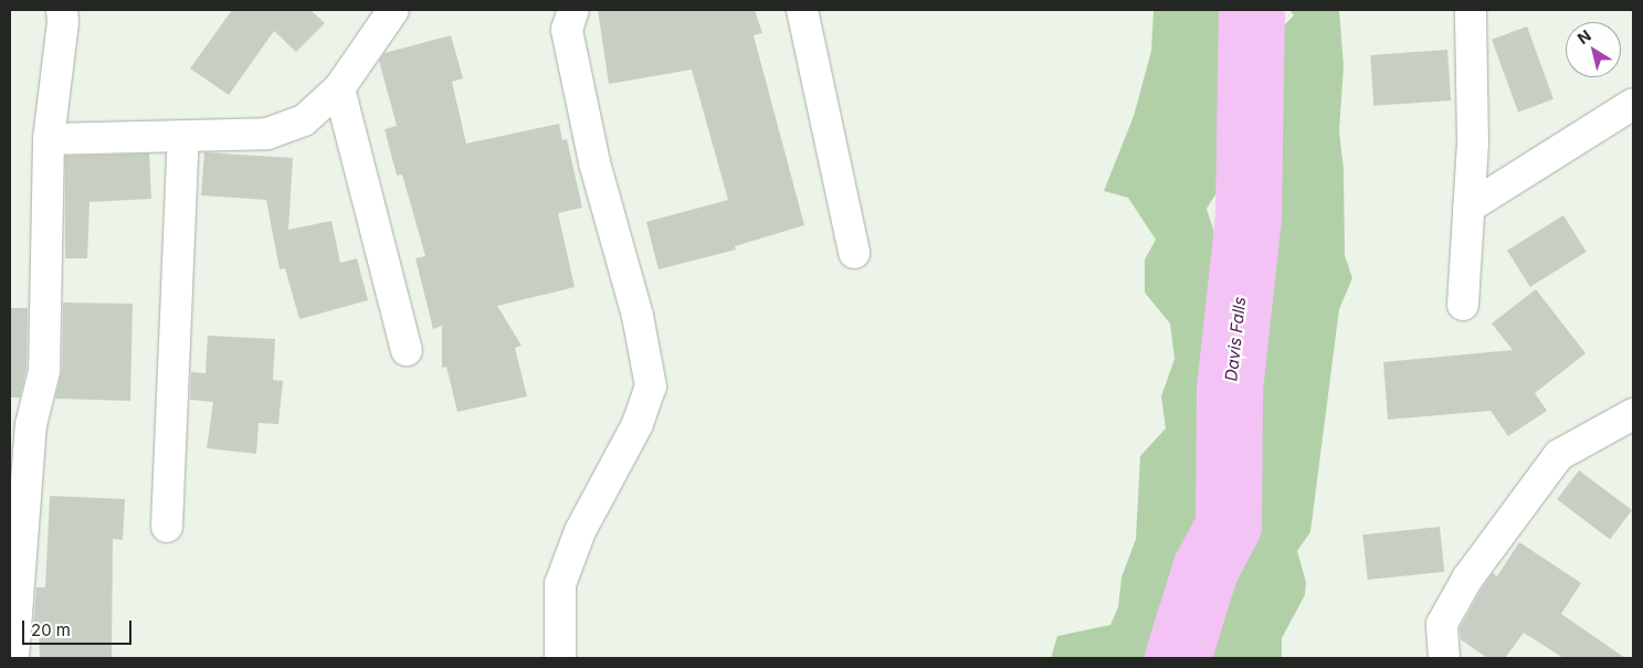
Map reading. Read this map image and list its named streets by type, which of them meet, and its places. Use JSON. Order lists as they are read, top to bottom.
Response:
{
  "water": ["Davis Falls"],
  "scale_bar": "20 m",
  "north": "top left"
}
